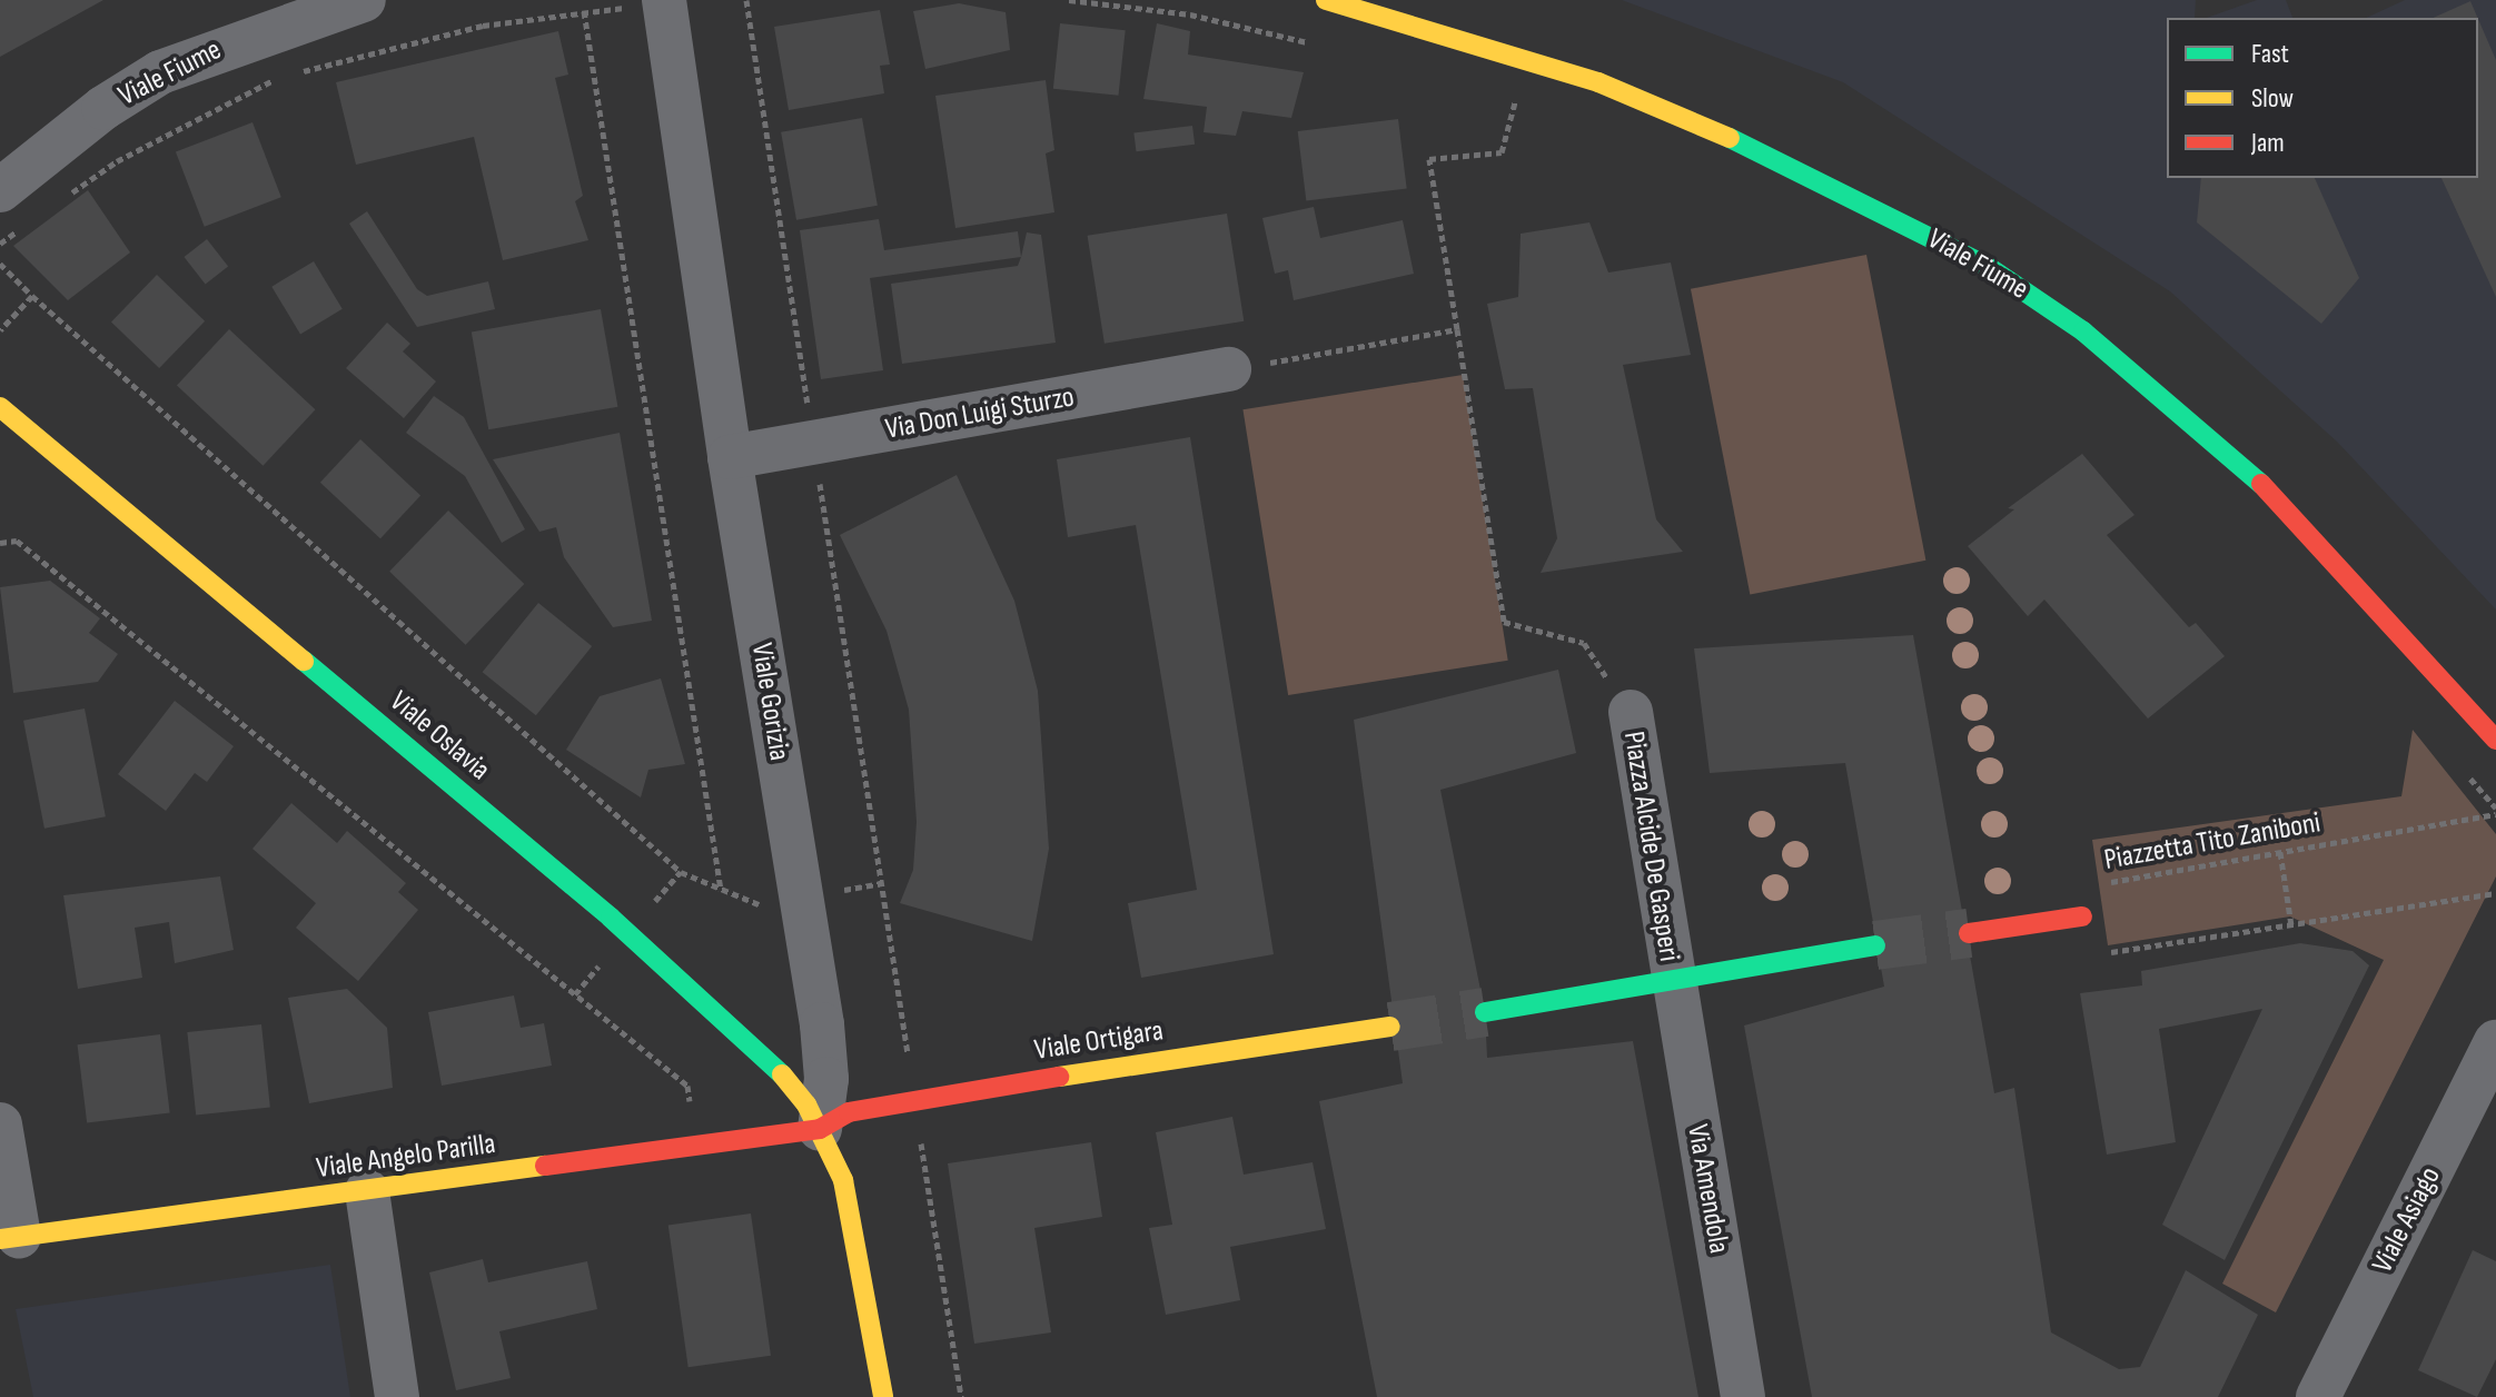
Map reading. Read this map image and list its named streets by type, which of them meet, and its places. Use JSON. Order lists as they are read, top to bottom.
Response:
{
  "streets": {
    "street": [
      "Viale Fiume",
      "Via Don Luigi Sturzo",
      "Viale Gorizia",
      "Viale Oslavia",
      "Piazza Alcide De Gasperi",
      "Viale Ortigara",
      "Viale Angelo Parilla",
      "Via Amendola",
      "Viale Asiago"
    ],
    "path": ["Piazzetta Tito Zaniboni"]
  },
  "crossings": [
    ["Via Don Luigi Sturzo", "Viale Gorizia"],
    ["Viale Gorizia", "Viale Oslavia"],
    ["Viale Gorizia", "Viale Ortigara"],
    ["Viale Gorizia", "Viale Angelo Parilla"],
    ["Viale Oslavia", "Viale Ortigara"],
    ["Viale Oslavia", "Viale Angelo Parilla"],
    ["Piazza Alcide De Gasperi", "Via Amendola"],
    ["Viale Ortigara", "Viale Angelo Parilla"]
  ],
  "legend": ["Fast", "Slow", "Jam"]
}
